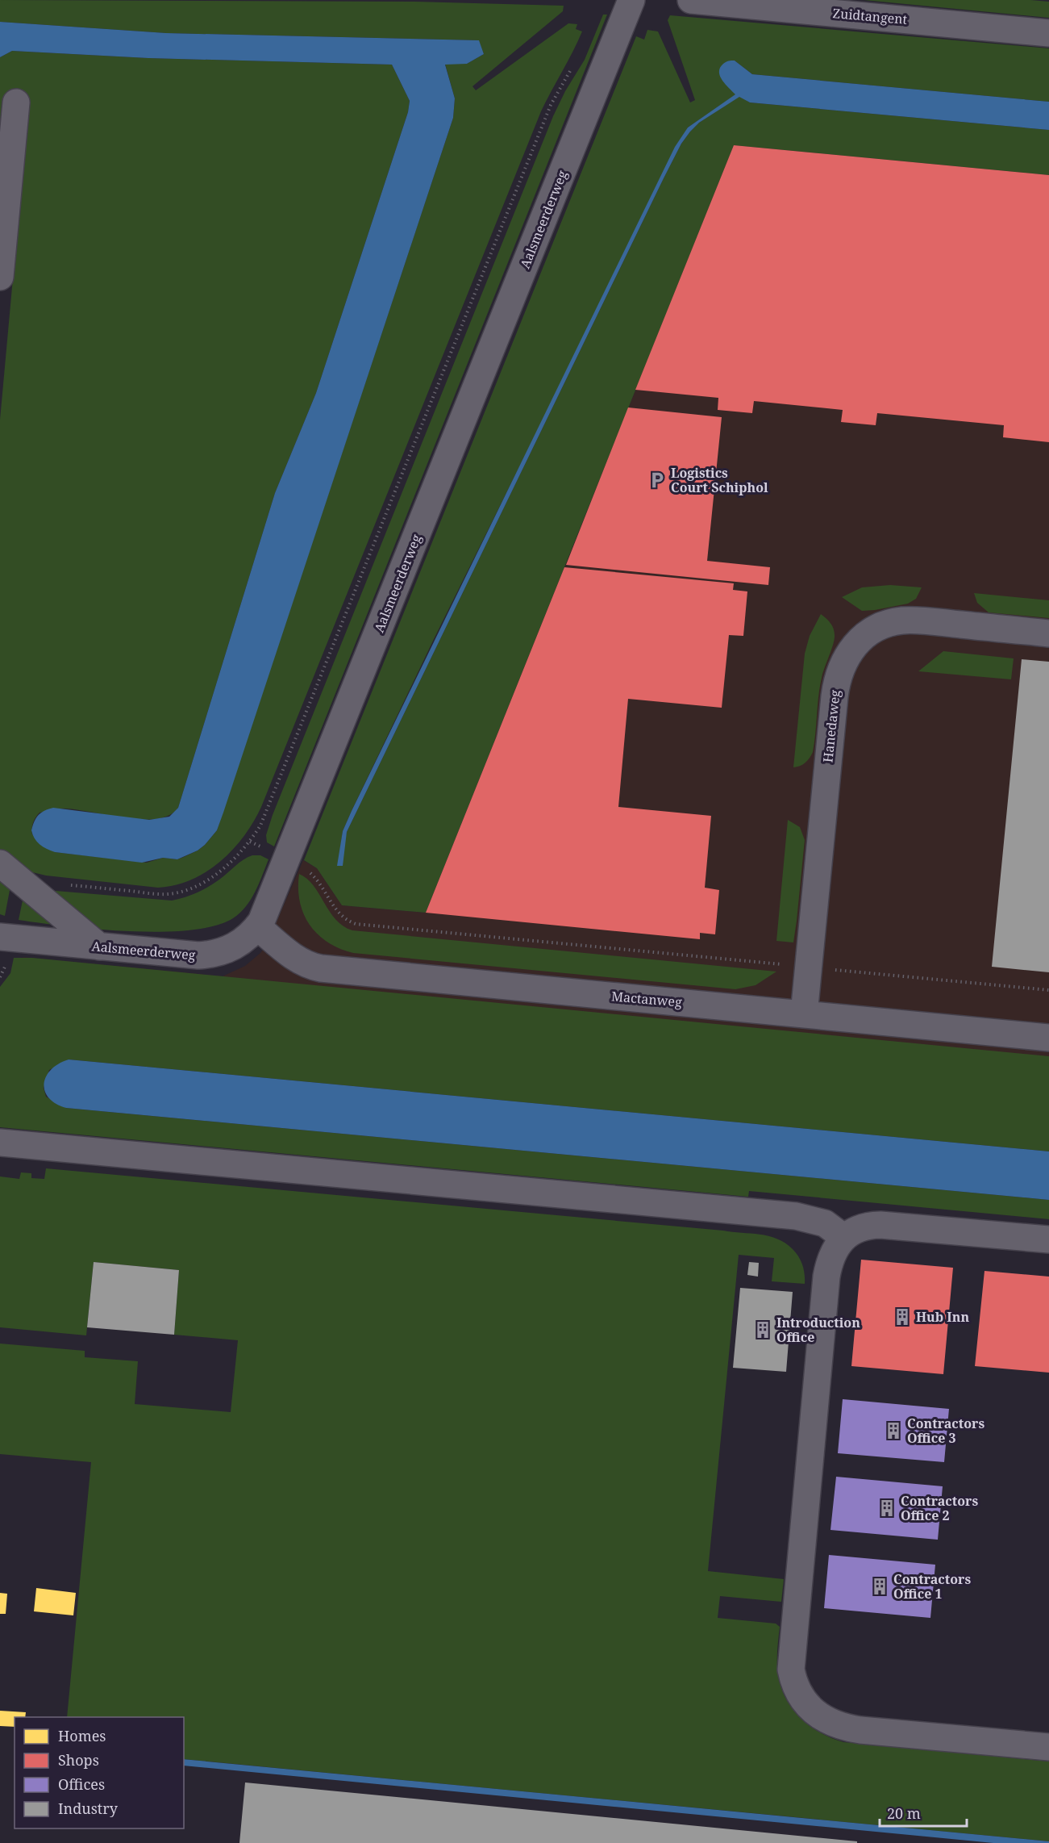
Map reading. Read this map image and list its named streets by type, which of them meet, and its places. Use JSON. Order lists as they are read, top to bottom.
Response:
{
  "streets": {
    "street": [
      "Zuidtangent",
      "Aalsmeerderweg",
      "Hanedaweg",
      "Mactanweg"
    ]
  },
  "crossings": [
    ["Aalsmeerderweg", "Mactanweg"],
    ["Hanedaweg", "Mactanweg"]
  ],
  "places": {
    "parking": ["Logistics Court Schiphol"],
    "building": [
      "Hub Inn",
      "Introduction Office",
      "Contractors Office 3",
      "Contractors Office 2",
      "Contractors Office 1"
    ]
  },
  "legend": [
    "Homes",
    "Shops",
    "Offices",
    "Industry"
  ],
  "scale_bar": "20 m"
}
